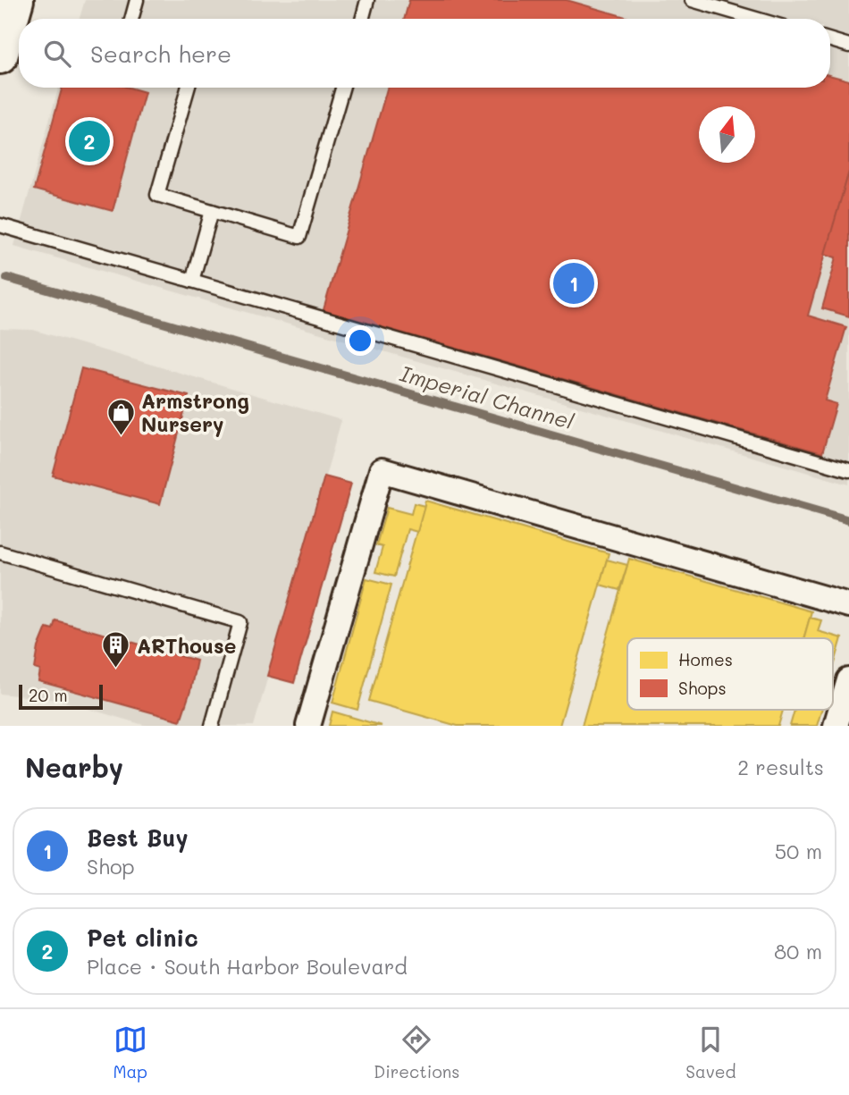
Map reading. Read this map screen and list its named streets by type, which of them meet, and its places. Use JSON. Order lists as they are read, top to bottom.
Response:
{
  "water": ["Imperial Channel"],
  "places": {
    "shop": ["Armstrong Nursery"],
    "building": ["ARThouse"]
  },
  "legend": ["Homes", "Shops"],
  "scale_bar": "20 m",
  "north": "top",
  "page": {
    "search": "Search here",
    "pins": ["2", "1"],
    "scale": "20 m",
    "heading": ["Nearby", "2 results"],
    "list": [
      {
        "mark": "1",
        "name": "Best Buy",
        "note": "Shop",
        "value": "50 m"
      },
      {
        "mark": "2",
        "name": "Pet clinic",
        "note": "Place · South Harbor Boulevard",
        "value": "80 m"
      }
    ],
    "nav": ["Map", "Directions", "Saved"]
  }
}
